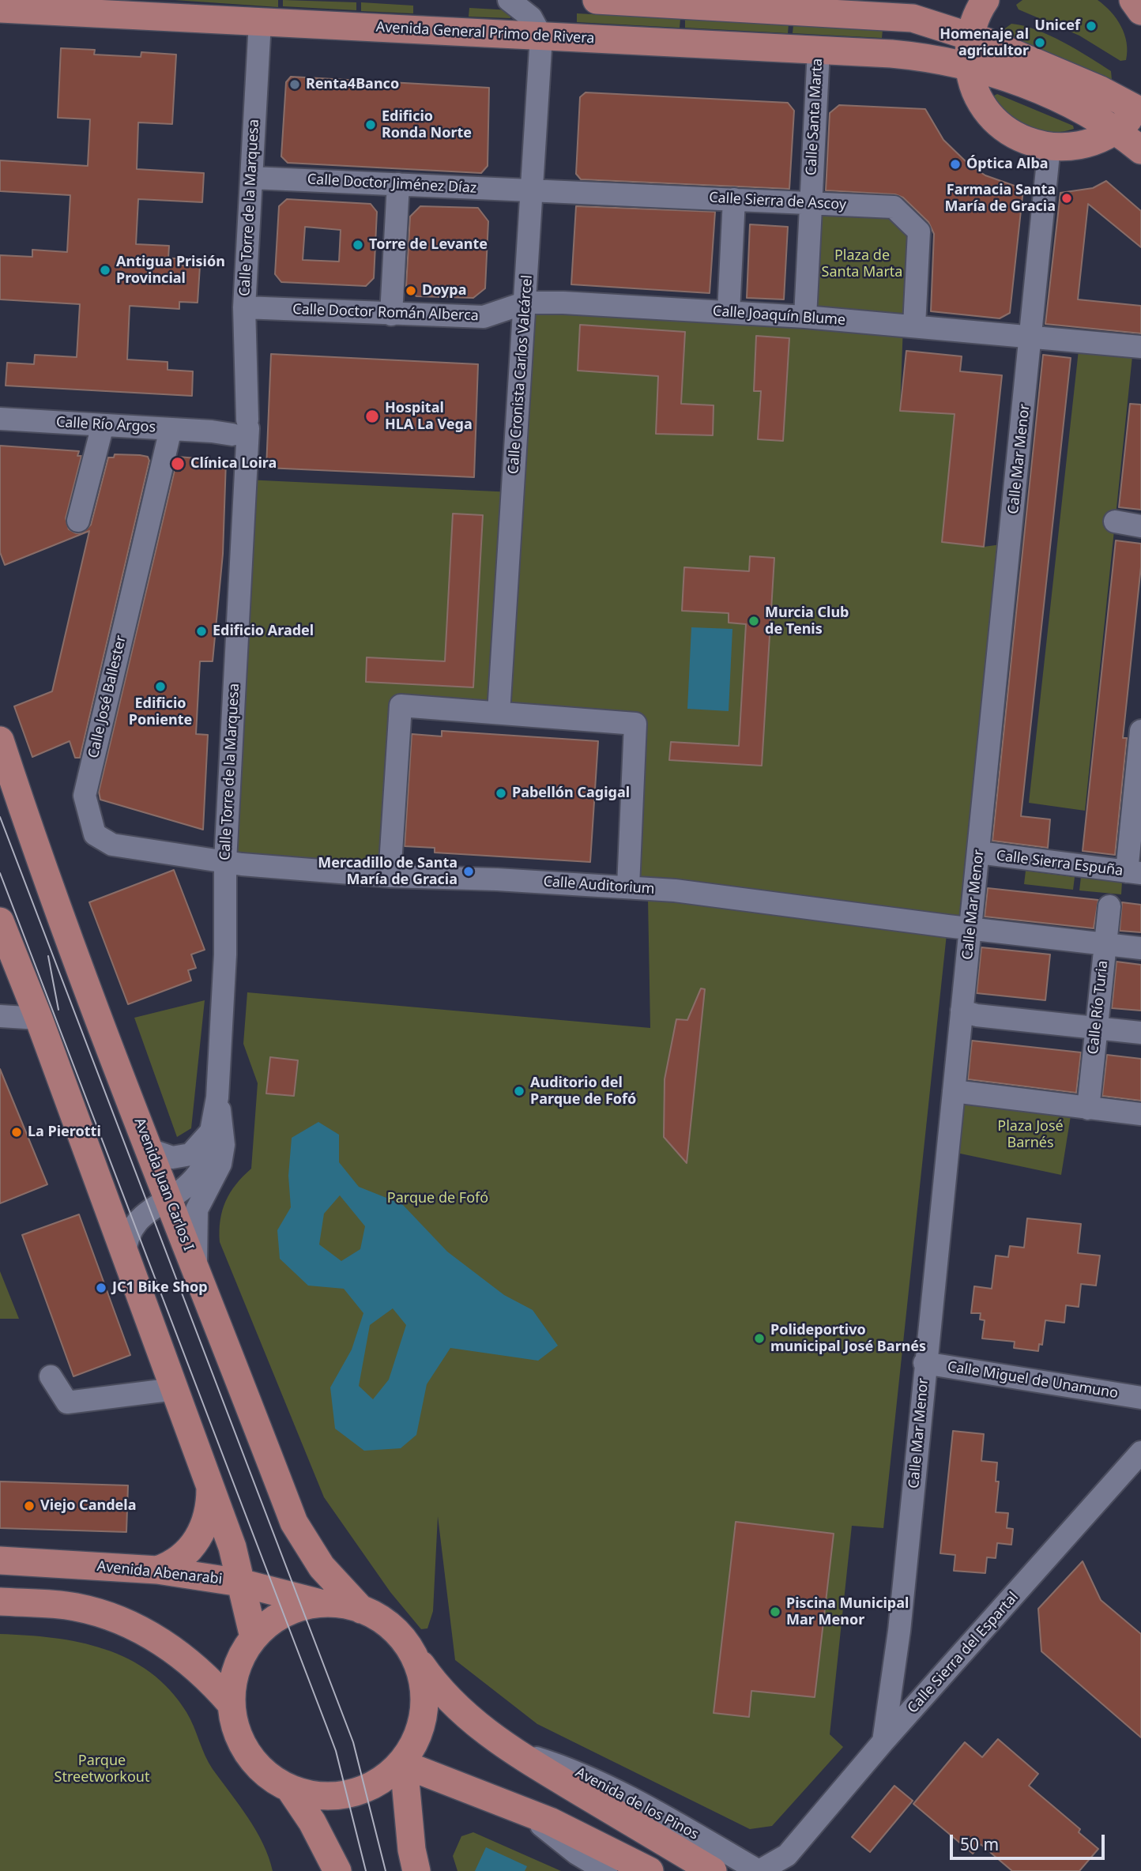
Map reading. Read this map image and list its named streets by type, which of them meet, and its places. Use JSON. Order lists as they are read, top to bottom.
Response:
{
  "streets": {
    "main road": [
      "Avenida General Primo de Rivera",
      "Avenida Juan Carlos I",
      "Avenida Abenarabi",
      "Avenida de los Pinos"
    ],
    "street": [
      "Calle Santa Marta",
      "Calle Doctor Jiménez Díaz",
      "Calle Sierra de Ascoy",
      "Calle Torre de la Marquesa",
      "Calle Doctor Román Alberca",
      "Calle Joaquín Blume",
      "Calle Cronista Carlos Valcárcel",
      "Calle Río Argos",
      "Calle Mar Menor",
      "Calle José Ballester",
      "Calle Sierra Espuña",
      "Calle Auditorium",
      "Calle Río Turia",
      "Calle Miguel de Unamuno",
      "Calle Sierra del Espartal"
    ]
  },
  "crossings": [
    ["Avenida General Primo de Rivera", "Calle Santa Marta"],
    ["Avenida General Primo de Rivera", "Calle Torre de la Marquesa"],
    ["Avenida General Primo de Rivera", "Calle Cronista Carlos Valcárcel"],
    ["Calle Santa Marta", "Calle Sierra de Ascoy"],
    ["Calle Santa Marta", "Calle Joaquín Blume"],
    ["Calle Doctor Jiménez Díaz", "Calle Sierra de Ascoy"],
    ["Calle Doctor Jiménez Díaz", "Calle Torre de la Marquesa"],
    ["Calle Doctor Jiménez Díaz", "Calle Cronista Carlos Valcárcel"],
    ["Calle Sierra de Ascoy", "Calle Joaquín Blume"],
    ["Calle Sierra de Ascoy", "Calle Cronista Carlos Valcárcel"],
    ["Calle Torre de la Marquesa", "Calle Doctor Román Alberca"],
    ["Calle Torre de la Marquesa", "Calle Río Argos"],
    ["Calle Torre de la Marquesa", "Calle José Ballester"],
    ["Calle Torre de la Marquesa", "Calle Auditorium"],
    ["Calle Torre de la Marquesa", "Avenida Juan Carlos I"],
    ["Calle Doctor Román Alberca", "Calle Joaquín Blume"],
    ["Calle Doctor Román Alberca", "Calle Cronista Carlos Valcárcel"],
    ["Calle Joaquín Blume", "Calle Cronista Carlos Valcárcel"],
    ["Calle Joaquín Blume", "Calle Mar Menor"],
    ["Calle Río Argos", "Calle José Ballester"],
    ["Calle Mar Menor", "Calle Sierra Espuña"],
    ["Calle Mar Menor", "Calle Auditorium"],
    ["Calle Mar Menor", "Calle Miguel de Unamuno"],
    ["Calle Mar Menor", "Calle Sierra del Espartal"],
    ["Calle José Ballester", "Calle Auditorium"],
    ["Calle Auditorium", "Calle Río Turia"],
    ["Avenida Juan Carlos I", "Avenida Abenarabi"],
    ["Avenida Juan Carlos I", "Avenida de los Pinos"],
    ["Avenida Abenarabi", "Avenida de los Pinos"],
    ["Calle Sierra del Espartal", "Avenida de los Pinos"]
  ],
  "parks": [
    "Plaza de Santa Marta",
    "Plaza José Barnés",
    "Parque de Fofó",
    "Parque Streetworkout"
  ],
  "places": [
    "Unicef",
    "Homenaje al agricultor",
    "Renta4Banco",
    "Edificio Ronda Norte",
    "Óptica Alba",
    "Farmacia Santa María de Gracia",
    "Torre de Levante",
    "Antigua Prisión Provincial",
    "Doypa",
    "Hospital HLA La Vega",
    "Clínica Loira",
    "Murcia Club de Tenis",
    "Edificio Aradel",
    "Edificio Poniente",
    "Pabellón Cagigal",
    "Mercadillo de Santa María de Gracia",
    "Auditorio del Parque de Fofó",
    "La Pierotti",
    "JC1 Bike Shop",
    "Polideportivo municipal José Barnés",
    "Viejo Candela",
    "Piscina Municipal Mar Menor"
  ],
  "scale_bar": "50 m"
}
